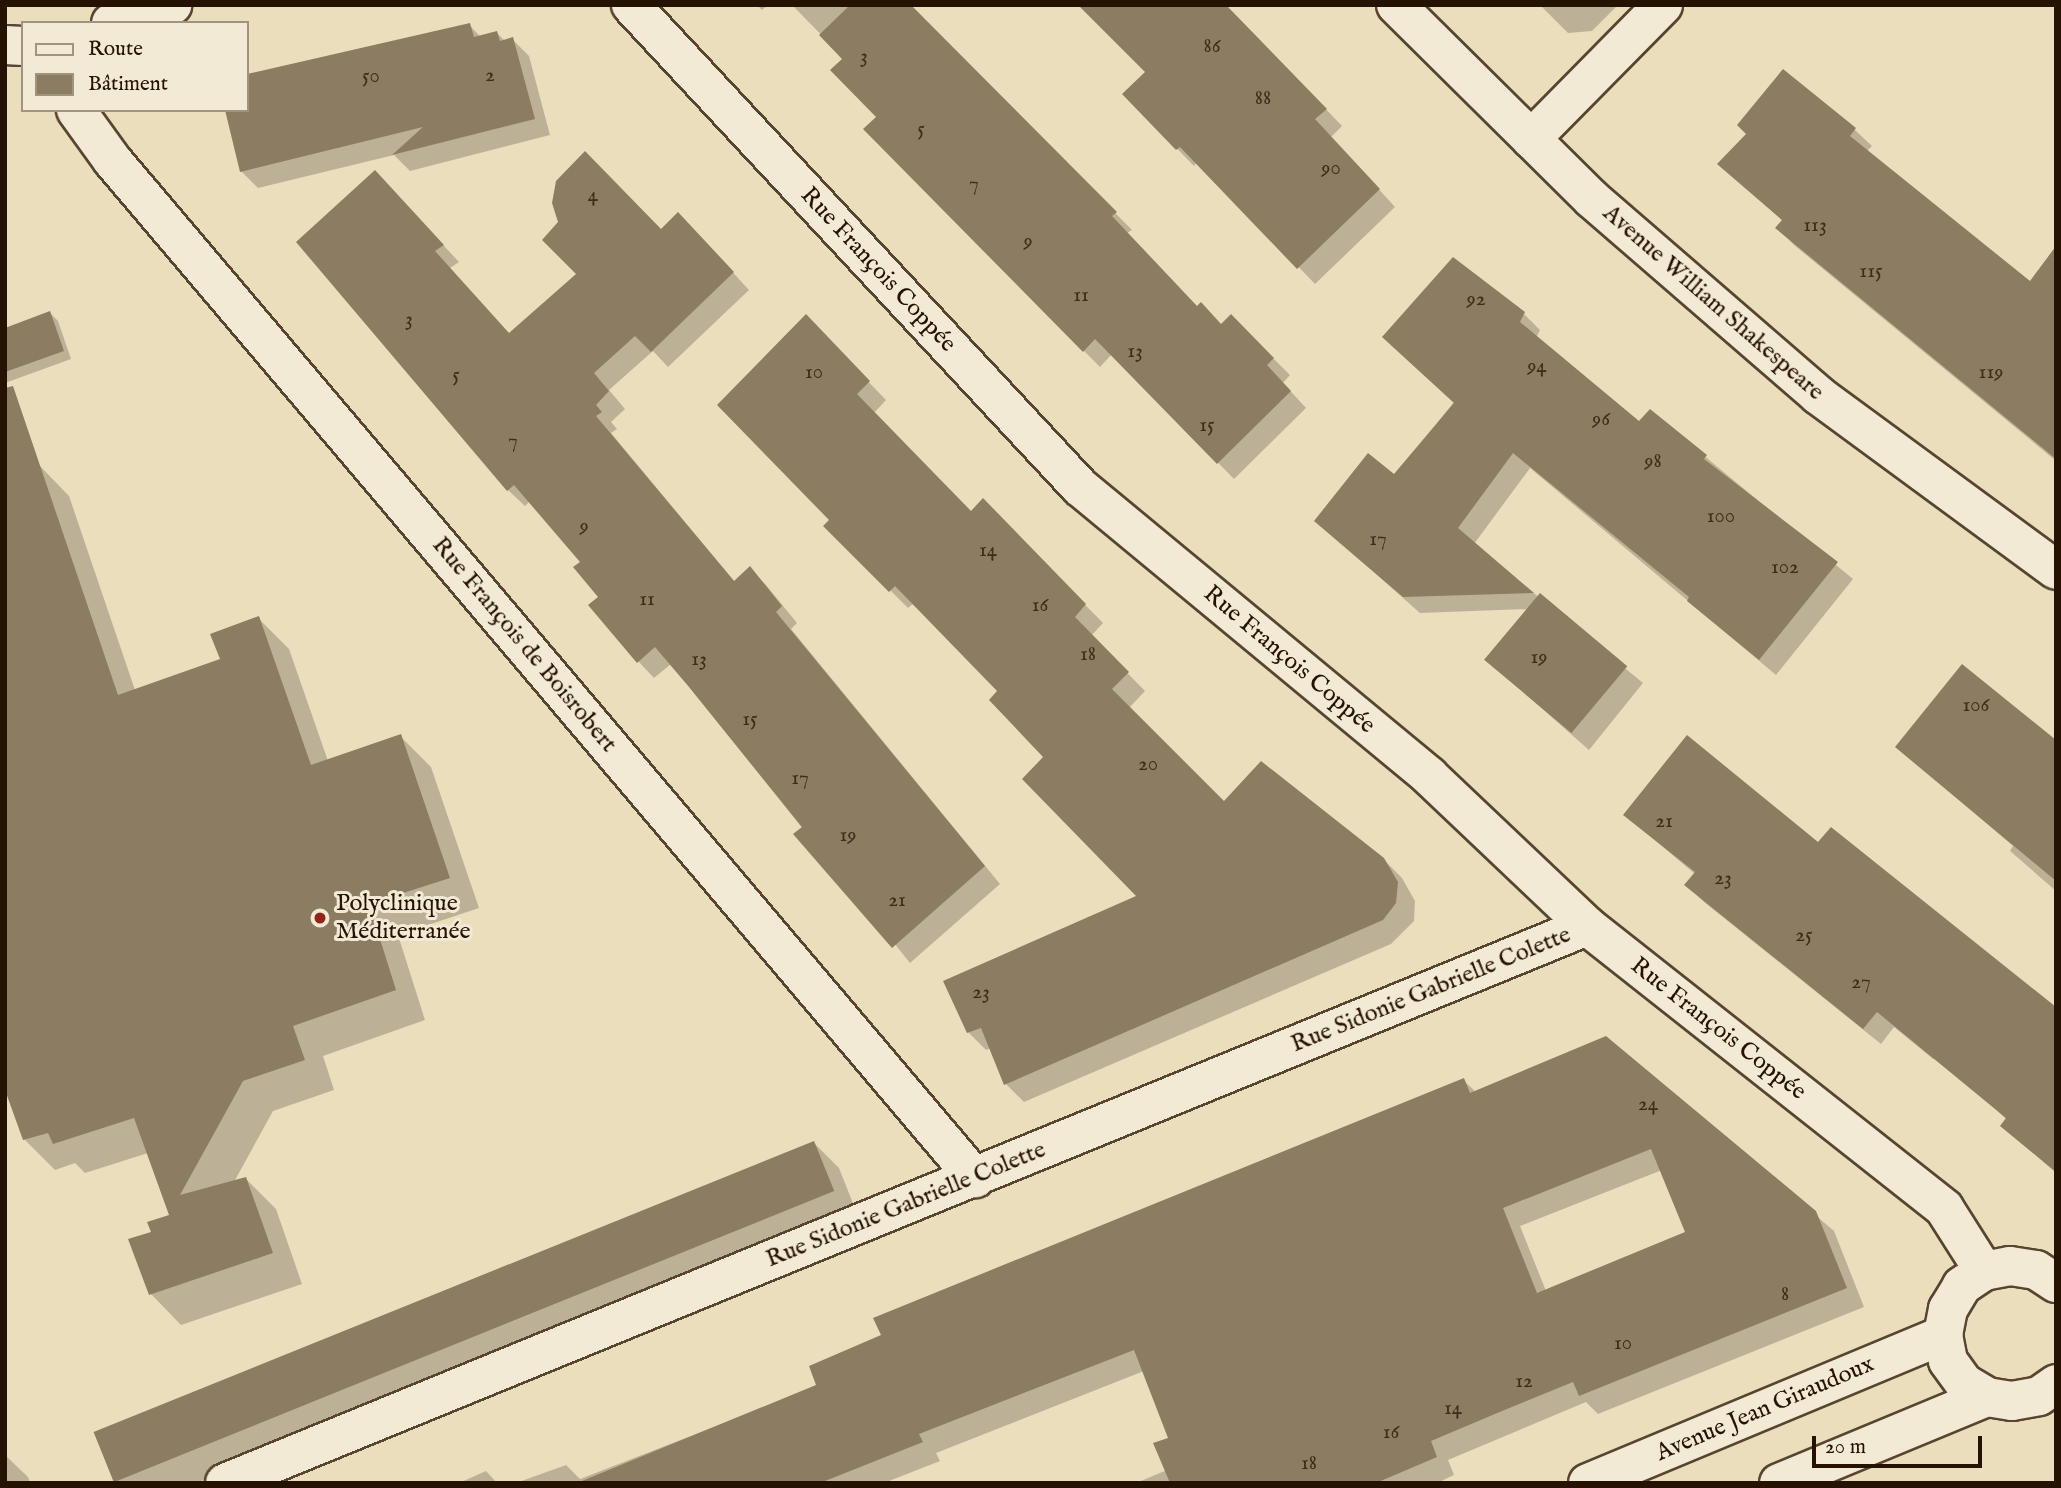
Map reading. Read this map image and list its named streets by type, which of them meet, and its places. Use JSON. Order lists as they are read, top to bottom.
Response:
{
  "streets": {
    "street": [
      "Rue François Coppée",
      "Avenue William Shakespeare",
      "Rue François de Boisrobert",
      "Rue Sidonie Gabrielle Colette",
      "Avenue Jean Giraudoux"
    ]
  },
  "crossings": [
    ["Rue François Coppée", "Rue Sidonie Gabrielle Colette"],
    ["Rue François de Boisrobert", "Rue Sidonie Gabrielle Colette"]
  ],
  "places": ["Polyclinique Méditerranée"],
  "house_numbers": [
    "86",
    "3",
    "2",
    "50",
    "88",
    "5",
    "90",
    "7",
    "4",
    "113",
    "9",
    "115",
    "11",
    "92",
    "3",
    "13",
    "94",
    "10",
    "119",
    "5",
    "96",
    "15",
    "7",
    "98",
    "100",
    "9",
    "17",
    "14",
    "102",
    "11",
    "16",
    "18",
    "19",
    "13",
    "106",
    "15",
    "20",
    "17",
    "21",
    "19",
    "23",
    "21",
    "25",
    "27",
    "23",
    "24",
    "8",
    "10",
    "12",
    "14",
    "16",
    "18"
  ],
  "legend": ["Route", "Bâtiment"],
  "scale_bar": "20 m"
}
